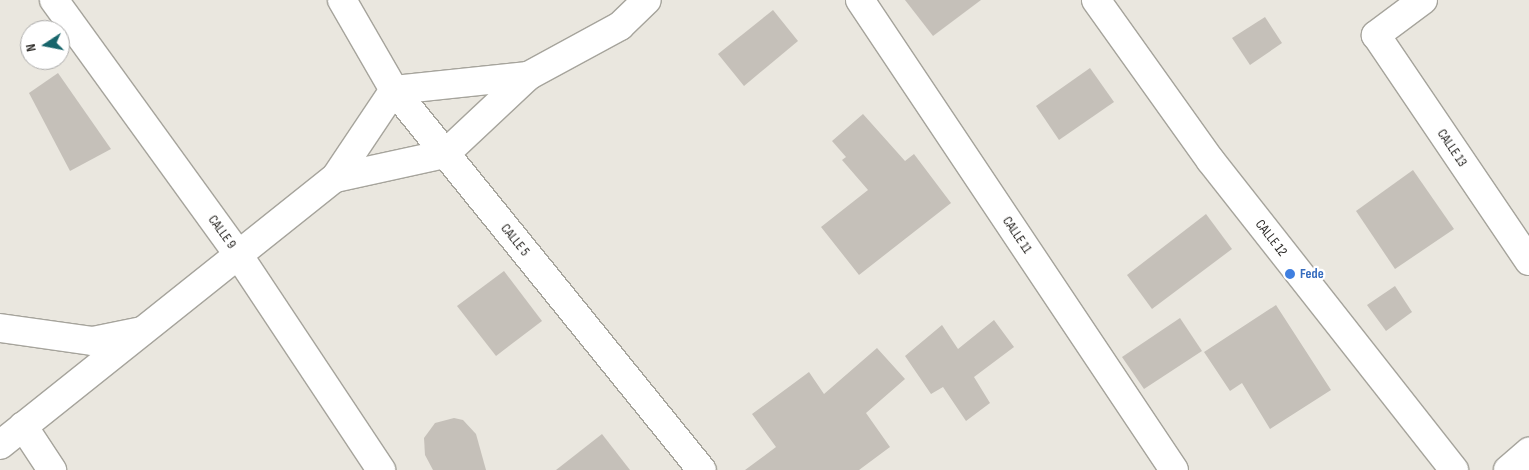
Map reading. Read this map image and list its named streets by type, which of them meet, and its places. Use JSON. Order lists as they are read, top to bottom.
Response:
{
  "streets": {
    "street": [
      "CALLE 13",
      "CALLE 9",
      "CALLE 11",
      "CALLE 12",
      "CALLE 5"
    ]
  },
  "places": ["Fede"],
  "north": "left"
}
